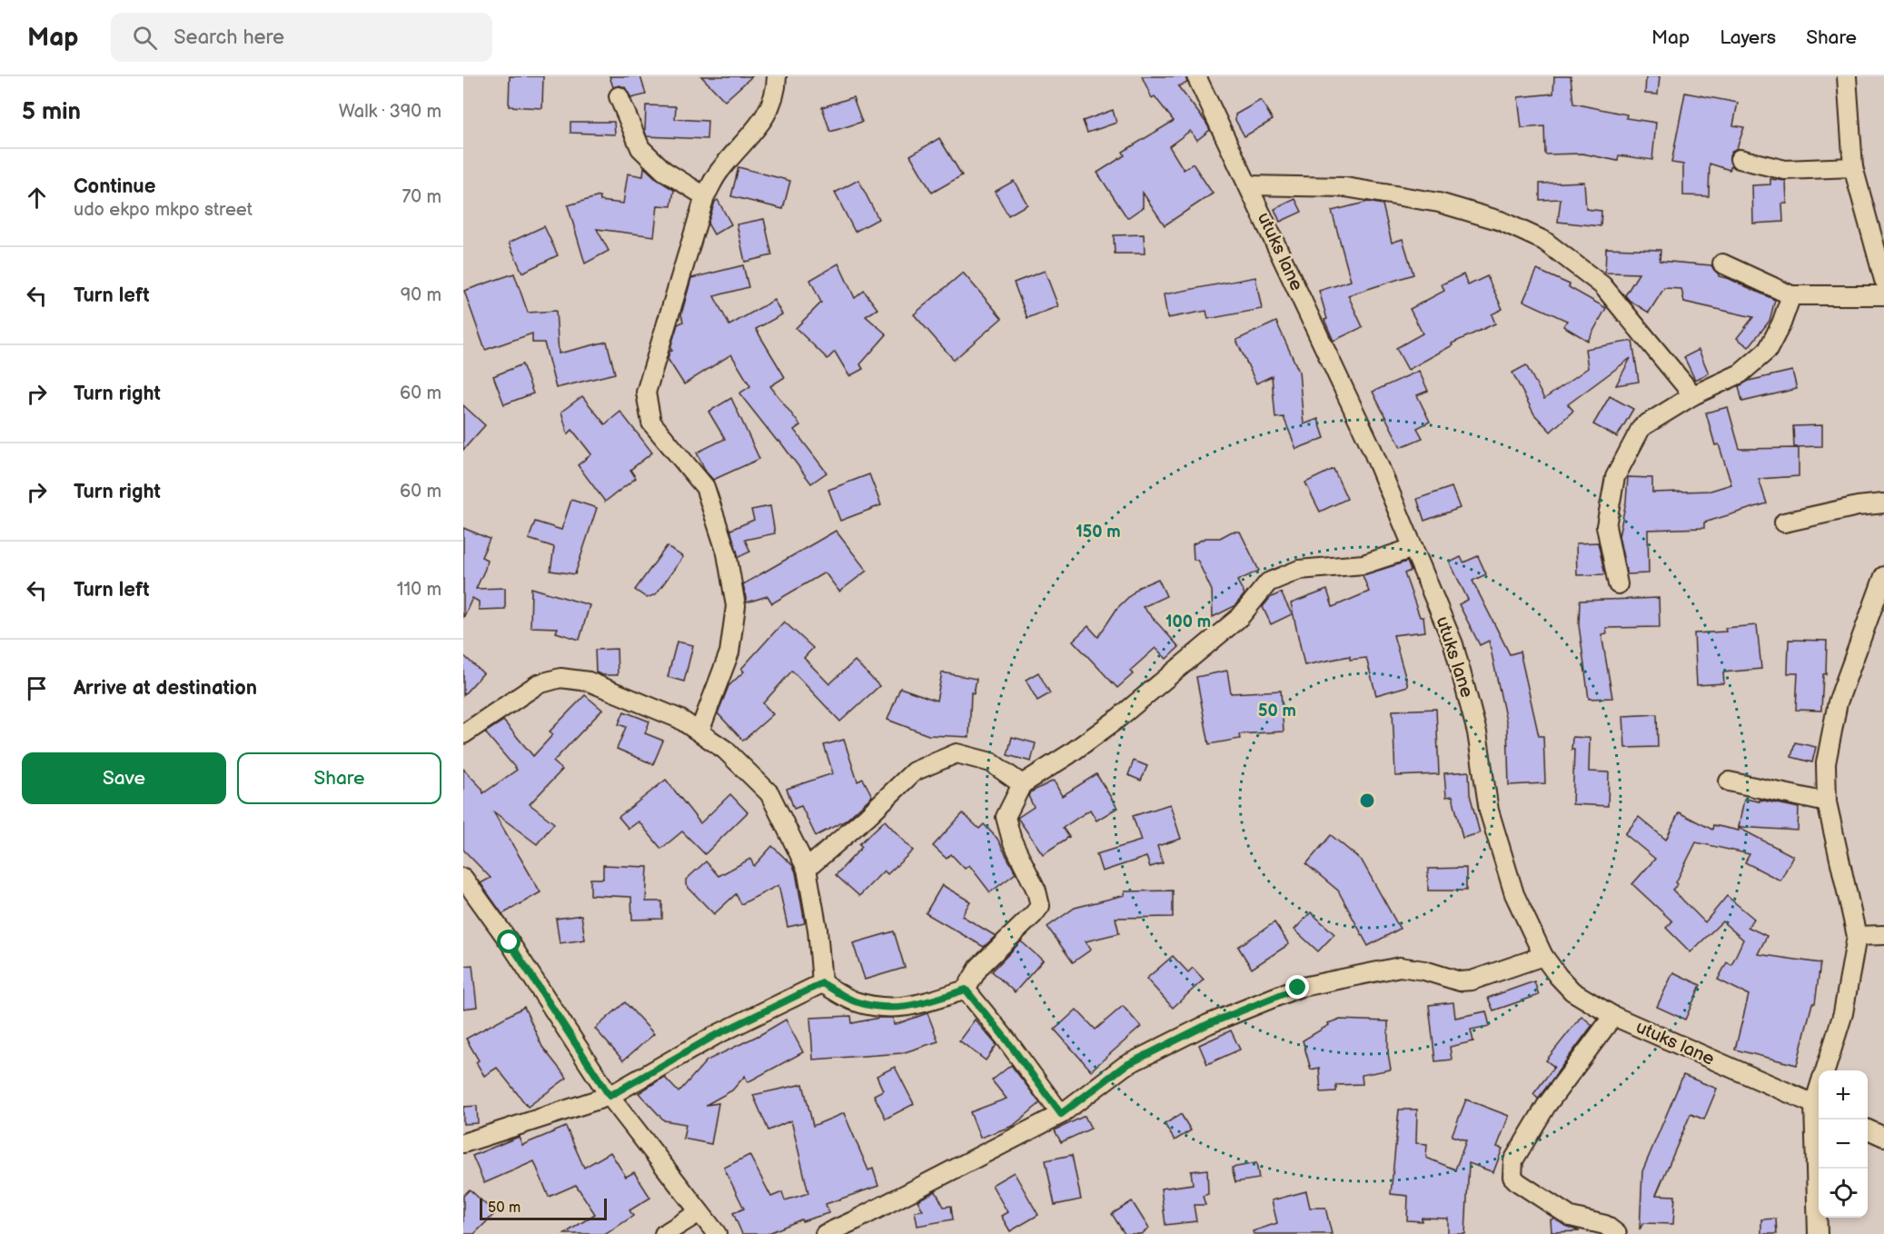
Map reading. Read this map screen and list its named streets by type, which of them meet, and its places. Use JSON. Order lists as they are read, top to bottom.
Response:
{
  "streets": {
    "street": ["utuks lane"]
  },
  "scale_bar": "50 m",
  "page": {
    "header": "Map",
    "search": "Search here",
    "nav": ["Map", "Layers", "Share"],
    "heading": ["5 min", "Walk · 390 m"],
    "list": [
      ["Continue", "udo ekpo mkpo street", "70 m"],
      ["Turn left", "90 m"],
      ["Turn right", "60 m"],
      ["Turn right", "60 m"],
      ["Turn left", "110 m"],
      "Arrive at destination"
    ],
    "buttons": ["Save", "Share"],
    "map_buttons": ["+", "−"],
    "scale": "50 m"
  },
  "rings": ["150 m", "100 m", "50 m"]
}
